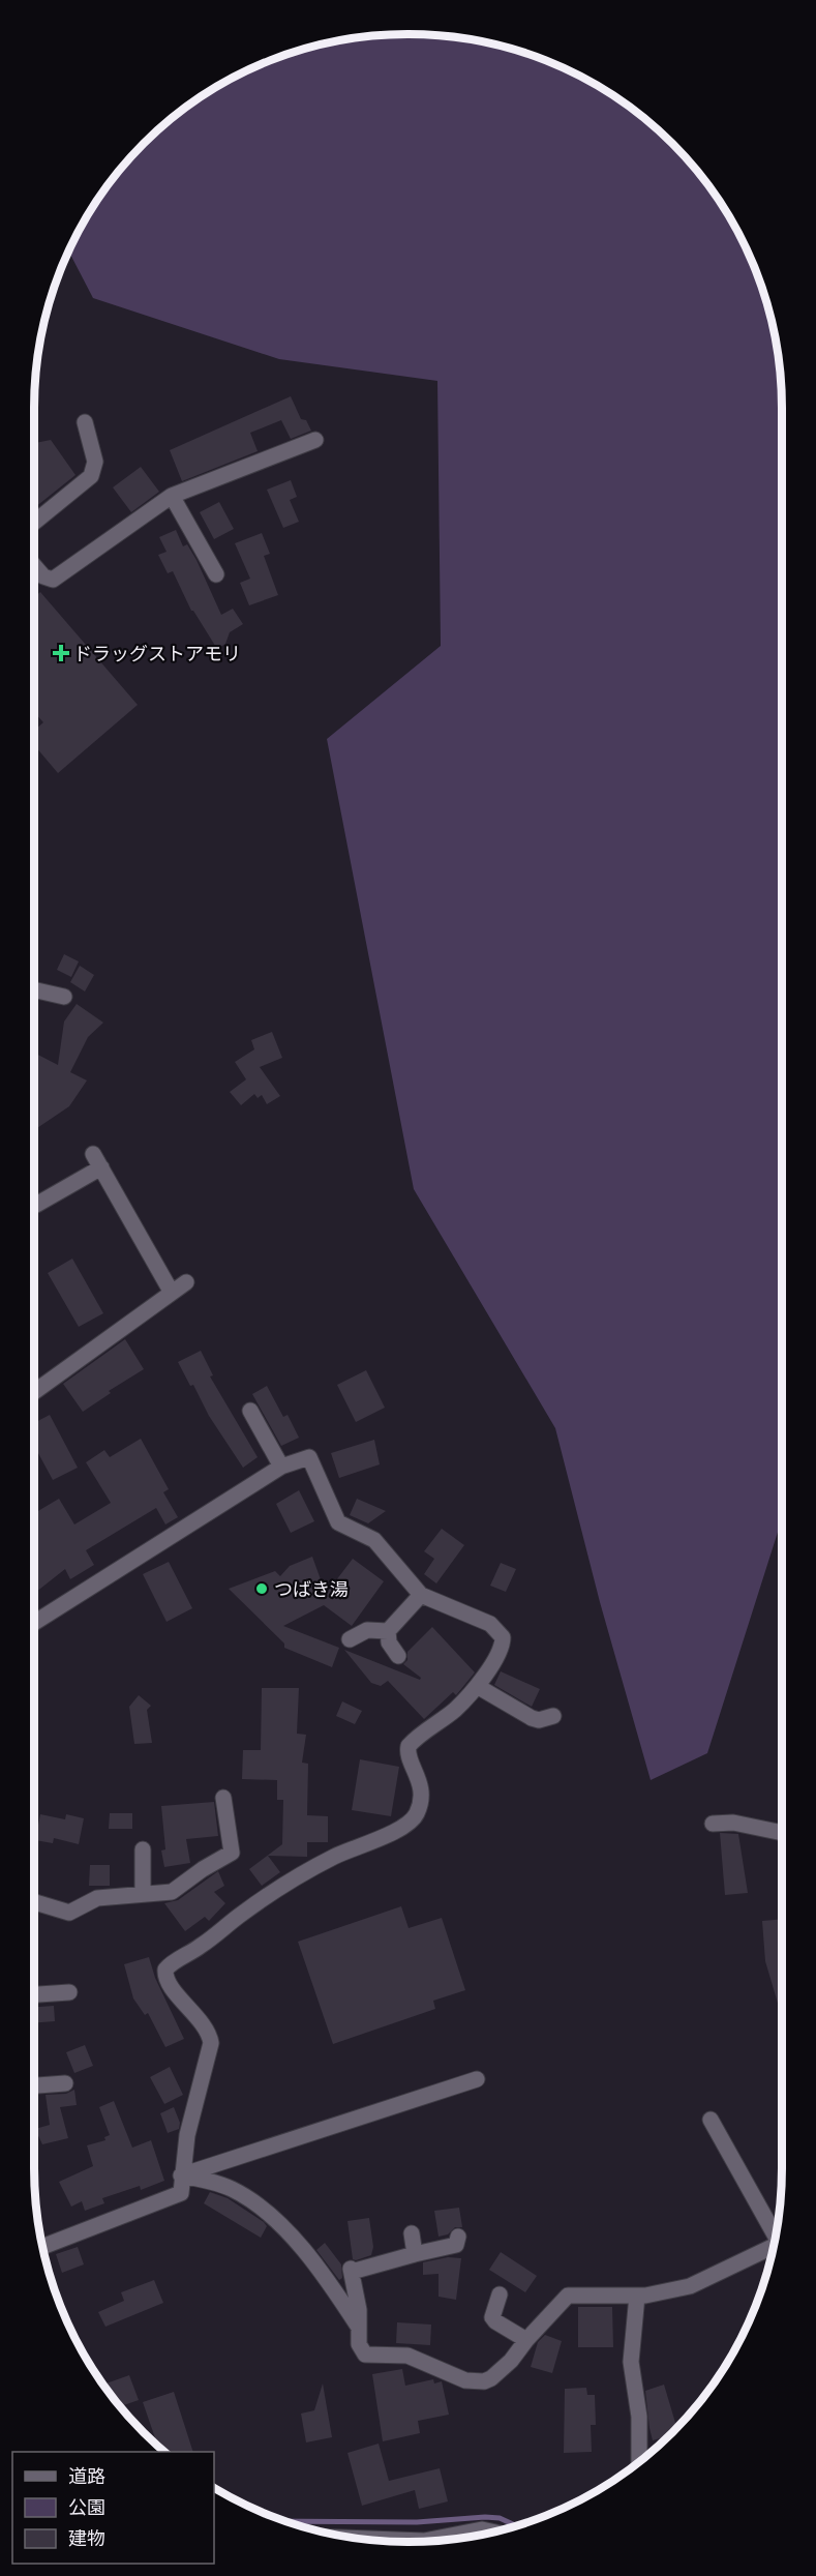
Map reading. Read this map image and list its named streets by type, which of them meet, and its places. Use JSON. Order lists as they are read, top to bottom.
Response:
{
  "places": {
    "health": ["ドラッグストアモリ"],
    "other": ["つばき湯"]
  },
  "legend": ["道路", "公園", "建物"]
}
